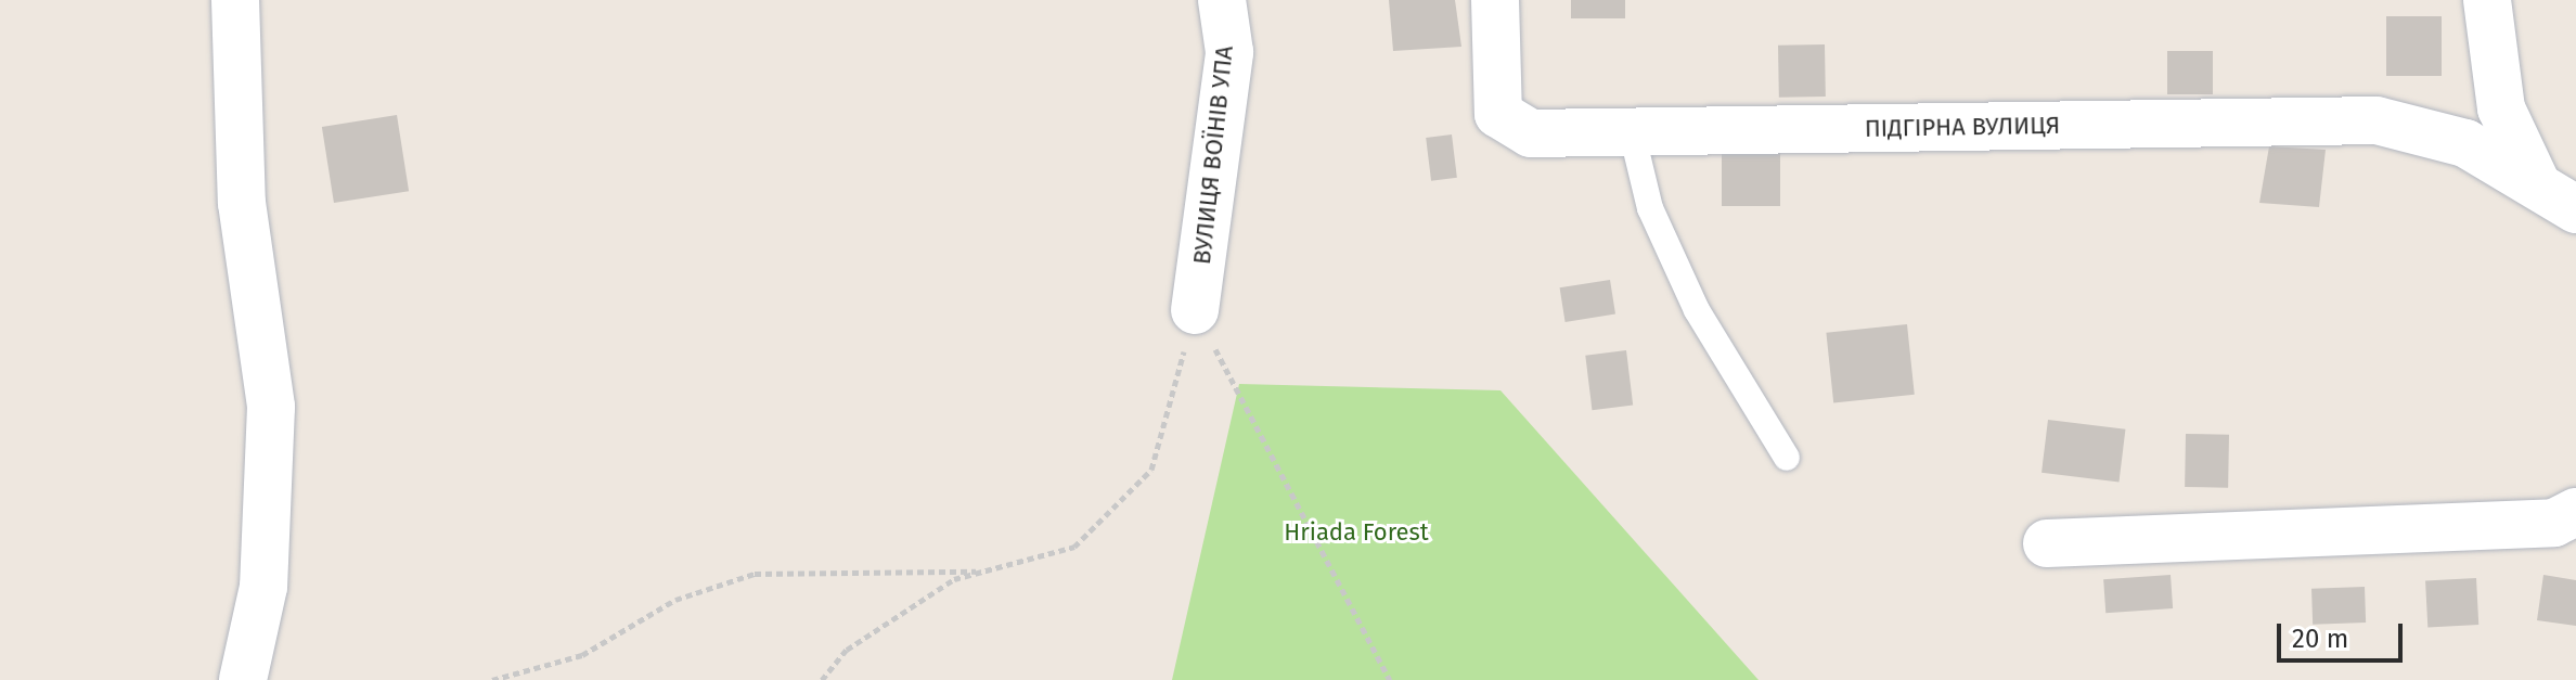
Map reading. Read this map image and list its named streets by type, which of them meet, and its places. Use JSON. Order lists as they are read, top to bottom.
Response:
{
  "streets": {
    "street": ["ПІДГІРНА ВУЛИЦЯ", "ВУЛИЦЯ ВОЇНІВ УПА"]
  },
  "parks": ["Hriada Forest"],
  "scale_bar": "20 m"
}
